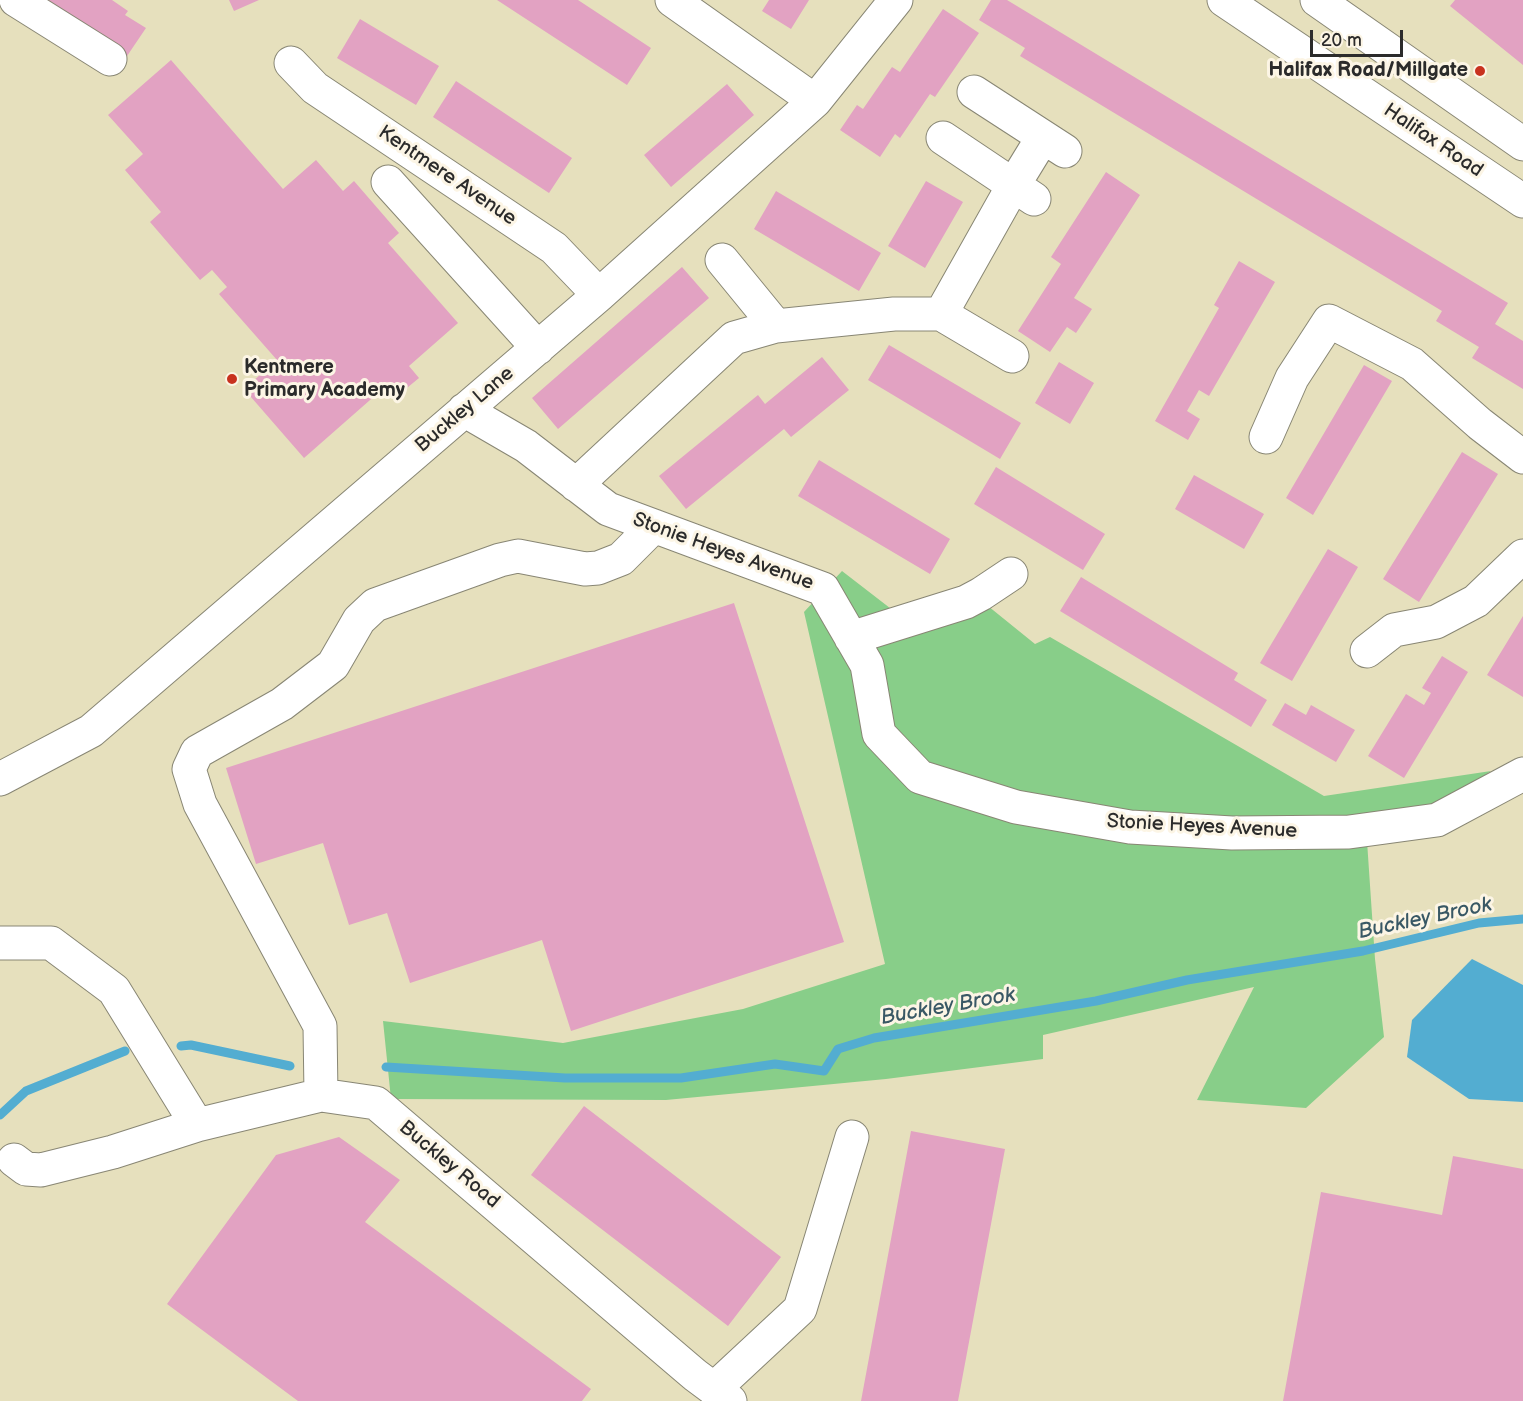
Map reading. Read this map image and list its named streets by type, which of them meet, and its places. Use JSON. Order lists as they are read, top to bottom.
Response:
{
  "streets": {
    "main road": [
      "Halifax Road",
      "Kentmere Avenue",
      "Buckley Lane",
      "Stonie Heyes Avenue",
      "Buckley Road"
    ]
  },
  "crossings": [
    ["Kentmere Avenue", "Buckley Lane"],
    ["Buckley Lane", "Stonie Heyes Avenue"]
  ],
  "water": ["Buckley Brook"],
  "places": ["Halifax Road/Millgate", "Kentmere Primary Academy"],
  "scale_bar": "20 m"
}
